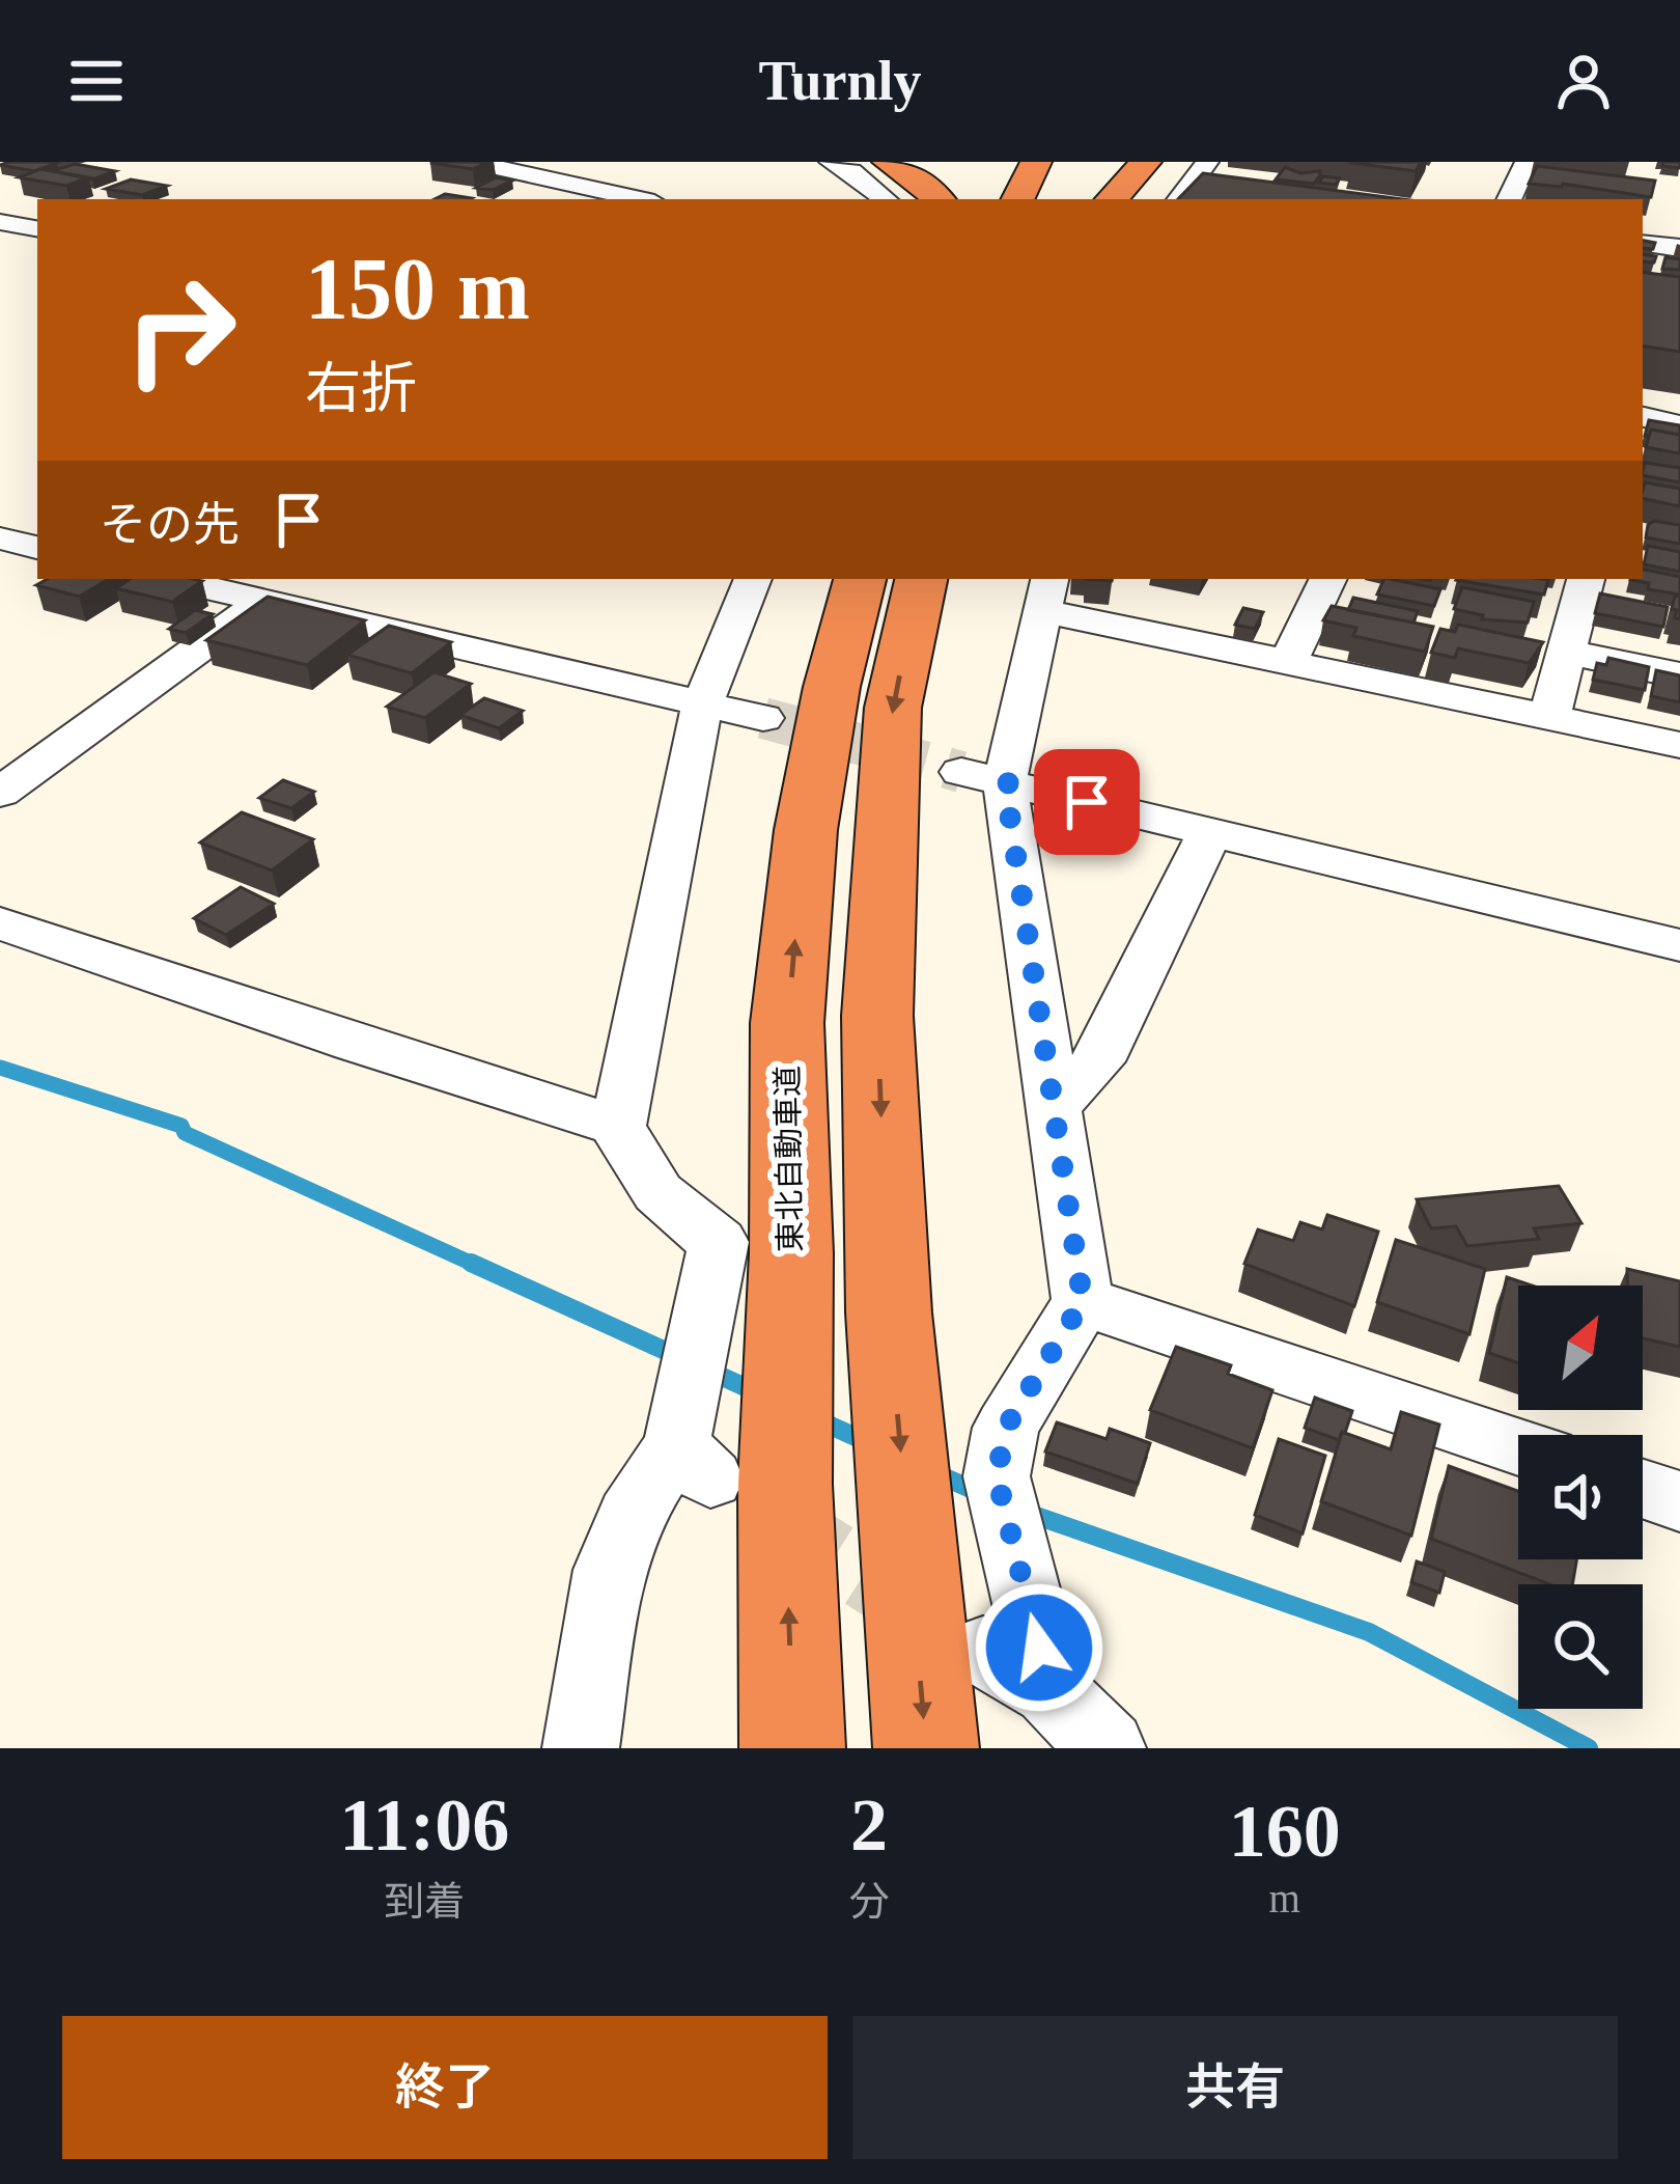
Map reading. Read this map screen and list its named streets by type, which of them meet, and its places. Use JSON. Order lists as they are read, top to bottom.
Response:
{
  "streets": {
    "highway": ["東北自動車道"]
  },
  "north": "top right",
  "page": {
    "header": "Turnly",
    "turn": ["150 m", "右折"],
    "then": "その先",
    "eta": [
      "11:06",
      "到着",
      "2",
      "分",
      "160",
      "m"
    ],
    "buttons": ["終了", "共有"]
  }
}
